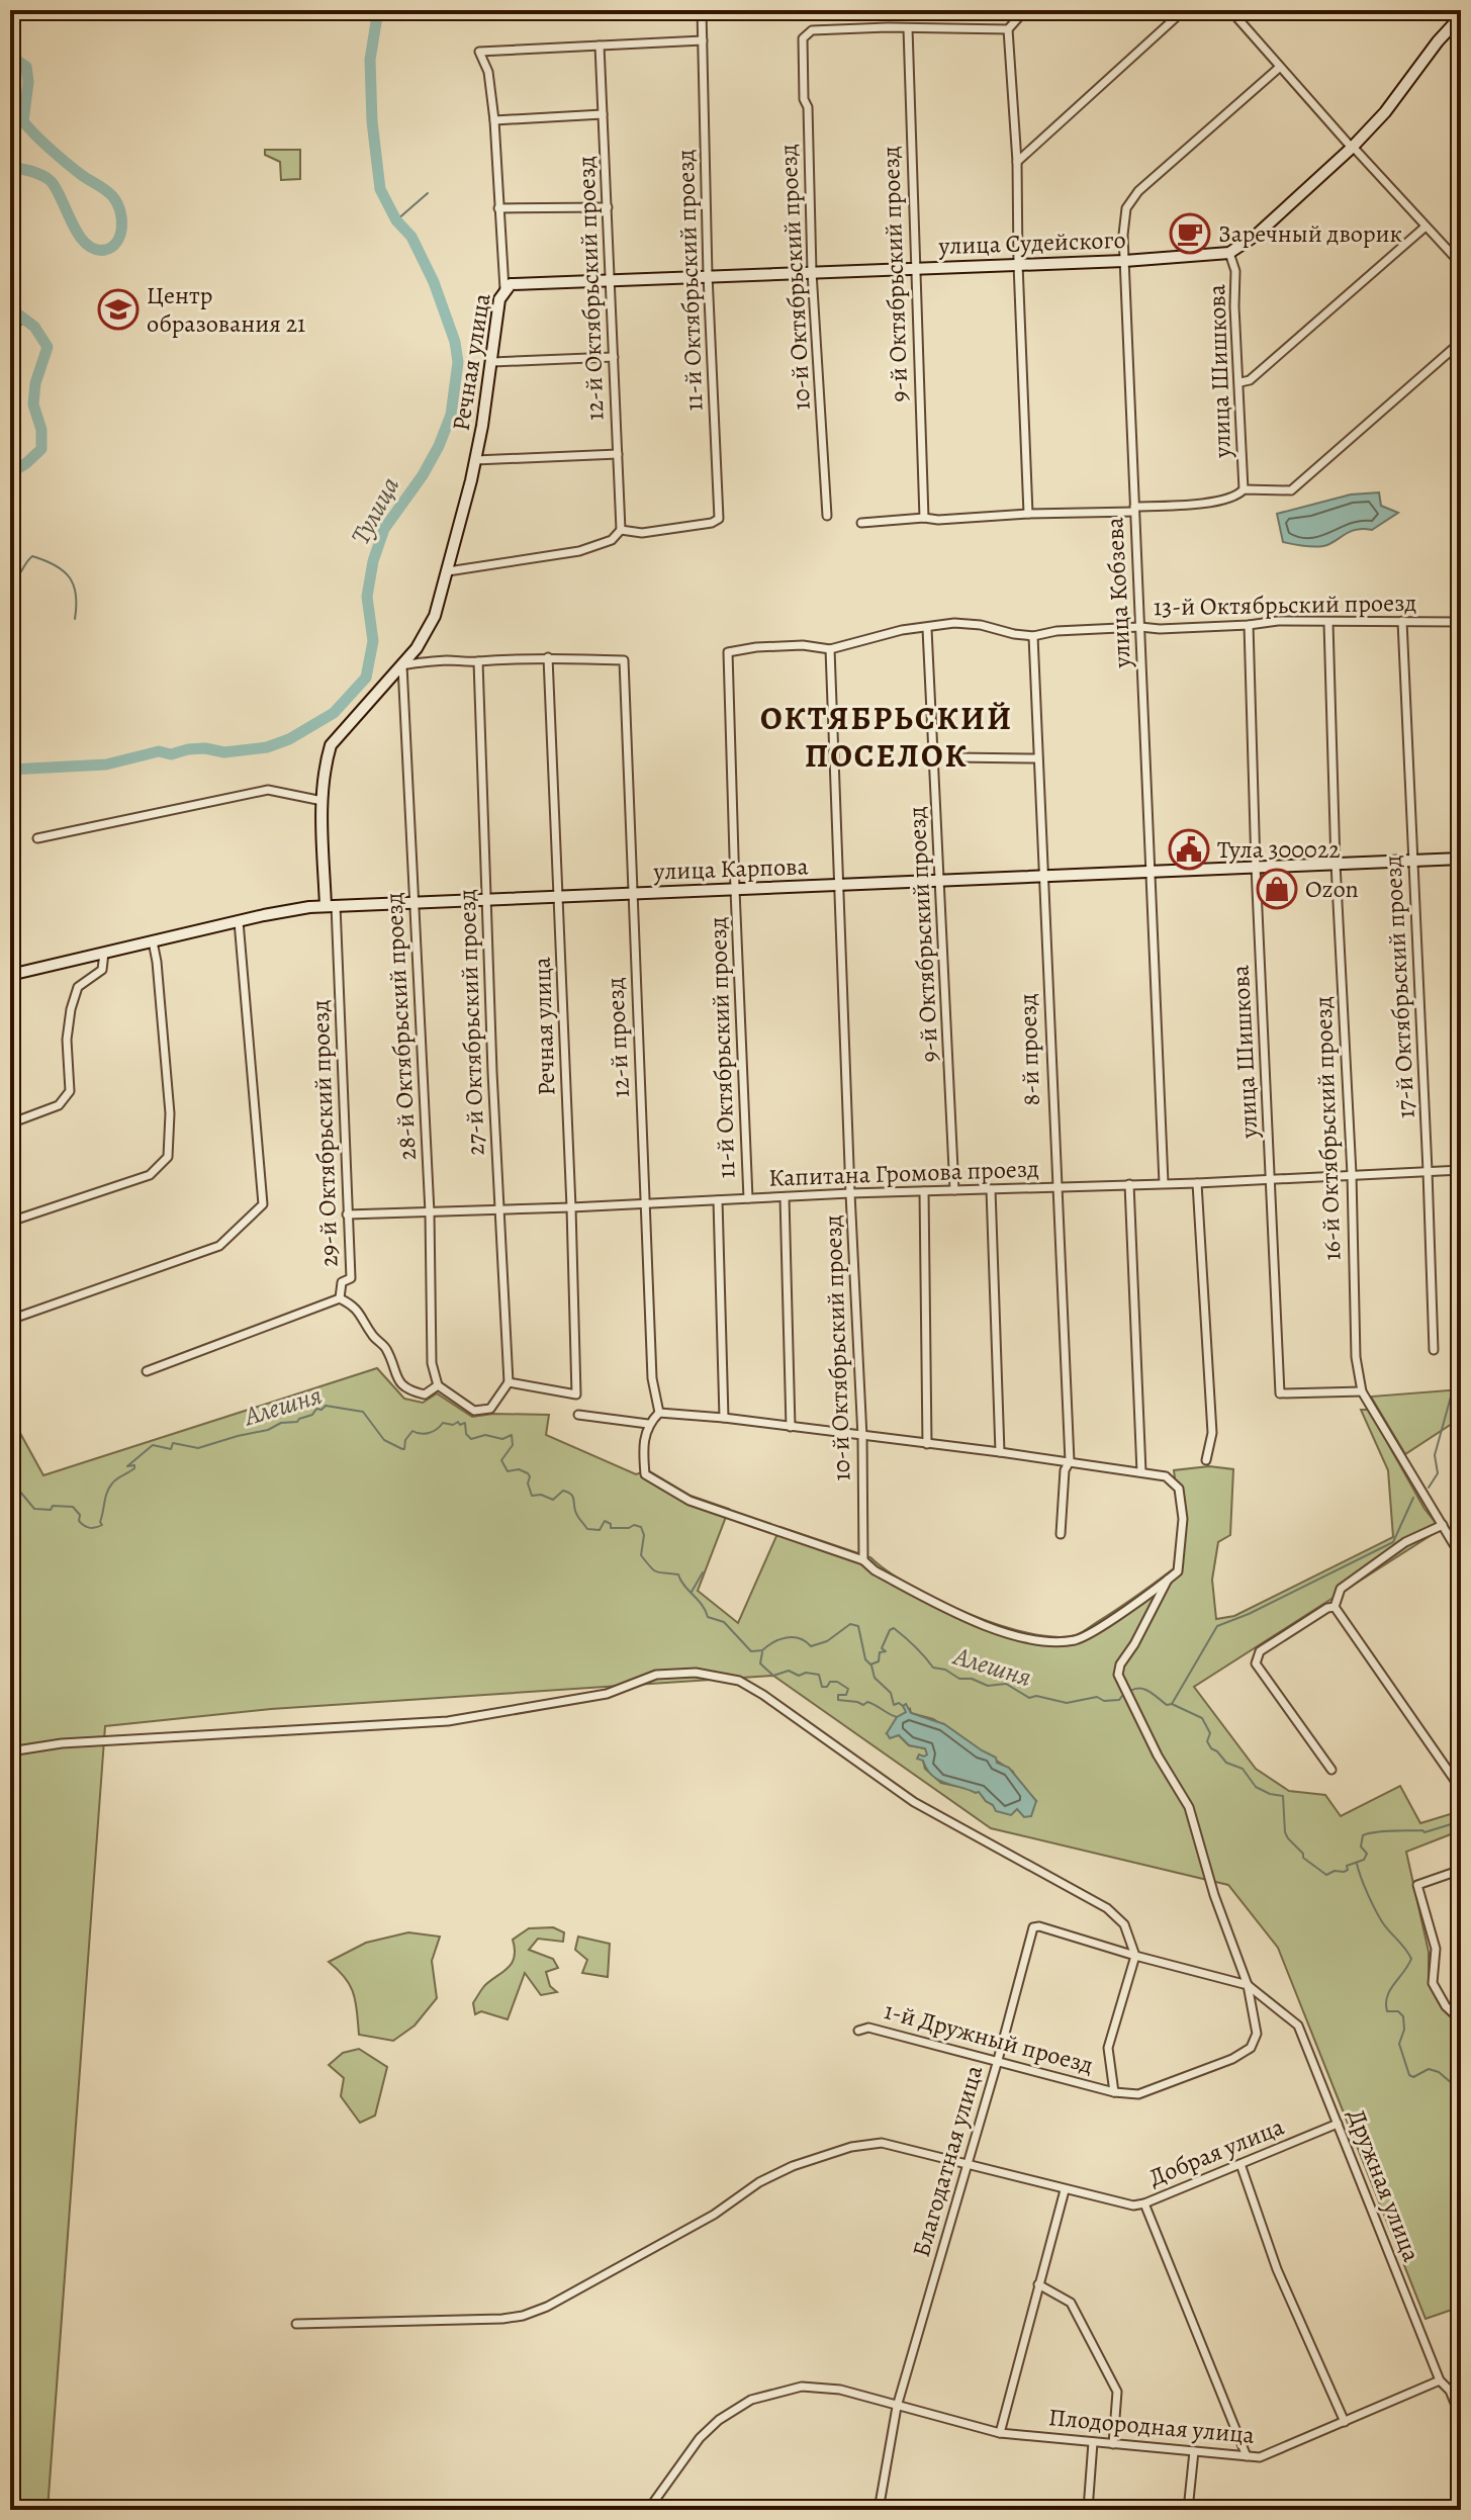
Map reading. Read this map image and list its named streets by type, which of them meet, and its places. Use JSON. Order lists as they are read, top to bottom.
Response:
{
  "streets": {
    "street": [
      "улица Судейского",
      "9-й Октябрьский проезд",
      "10-й Октябрьский проезд",
      "11-й Октябрьский проезд",
      "12-й Октябрьский проезд",
      "Речная улица",
      "улица Шишкова",
      "улица Кобзева",
      "13-й Октябрьский проезд",
      "улица Карпова",
      "17-й Октябрьский проезд",
      "27-й Октябрьский проезд",
      "28-й Октябрьский проезд",
      "12-й проезд",
      "8-й проезд",
      "16-й Октябрьский проезд",
      "29-й Октябрьский проезд",
      "Капитана Громова проезд",
      "1-й Дружный проезд",
      "Добрая улица",
      "Благодатная улица",
      "Дружная улица",
      "Плодородная улица"
    ]
  },
  "crossings": [
    ["улица Судейского", "9-й Октябрьский проезд"],
    ["улица Судейского", "10-й Октябрьский проезд"],
    ["улица Судейского", "11-й Октябрьский проезд"],
    ["улица Судейского", "12-й Октябрьский проезд"],
    ["улица Судейского", "Речная улица"],
    ["улица Судейского", "улица Шишкова"],
    ["улица Судейского", "улица Кобзева"],
    ["9-й Октябрьский проезд", "10-й Октябрьский проезд"],
    ["9-й Октябрьский проезд", "13-й Октябрьский проезд"],
    ["9-й Октябрьский проезд", "улица Карпова"],
    ["9-й Октябрьский проезд", "Капитана Громова проезд"],
    ["10-й Октябрьский проезд", "13-й Октябрьский проезд"],
    ["10-й Октябрьский проезд", "улица Карпова"],
    ["10-й Октябрьский проезд", "Капитана Громова проезд"],
    ["11-й Октябрьский проезд", "12-й Октябрьский проезд"],
    ["11-й Октябрьский проезд", "13-й Октябрьский проезд"],
    ["11-й Октябрьский проезд", "улица Карпова"],
    ["11-й Октябрьский проезд", "Капитана Громова проезд"],
    ["12-й Октябрьский проезд", "Речная улица"],
    ["Речная улица", "улица Карпова"],
    ["Речная улица", "27-й Октябрьский проезд"],
    ["Речная улица", "28-й Октябрьский проезд"],
    ["Речная улица", "12-й проезд"],
    ["Речная улица", "29-й Октябрьский проезд"],
    ["Речная улица", "Капитана Громова проезд"],
    ["улица Шишкова", "13-й Октябрьский проезд"],
    ["улица Шишкова", "улица Карпова"],
    ["улица Шишкова", "16-й Октябрьский проезд"],
    ["улица Шишкова", "Капитана Громова проезд"],
    ["улица Кобзева", "13-й Октябрьский проезд"],
    ["улица Кобзева", "улица Карпова"],
    ["улица Кобзева", "Капитана Громова проезд"],
    ["13-й Октябрьский проезд", "17-й Октябрьский проезд"],
    ["13-й Октябрьский проезд", "8-й проезд"],
    ["13-й Октябрьский проезд", "16-й Октябрьский проезд"],
    ["улица Карпова", "17-й Октябрьский проезд"],
    ["улица Карпова", "27-й Октябрьский проезд"],
    ["улица Карпова", "28-й Октябрьский проезд"],
    ["улица Карпова", "12-й проезд"],
    ["улица Карпова", "8-й проезд"],
    ["улица Карпова", "16-й Октябрьский проезд"],
    ["улица Карпова", "29-й Октябрьский проезд"],
    ["17-й Октябрьский проезд", "Капитана Громова проезд"],
    ["27-й Октябрьский проезд", "Капитана Громова проезд"],
    ["28-й Октябрьский проезд", "29-й Октябрьский проезд"],
    ["28-й Октябрьский проезд", "Капитана Громова проезд"],
    ["12-й проезд", "Капитана Громова проезд"],
    ["8-й проезд", "Капитана Громова проезд"],
    ["16-й Октябрьский проезд", "Капитана Громова проезд"],
    ["29-й Октябрьский проезд", "Капитана Громова проезд"],
    ["1-й Дружный проезд", "Благодатная улица"],
    ["Добрая улица", "Благодатная улица"],
    ["Добрая улица", "Дружная улица"],
    ["Благодатная улица", "Плодородная улица"],
    ["Дружная улица", "Плодородная улица"]
  ],
  "districts": ["ОКТЯБРЬСКИЙ ПОСЕЛОК"],
  "water": ["Тулица", "Алешня"],
  "places": {
    "cafe": ["Заречный дворик"],
    "school or university": ["Центр образования 21"],
    "public building": ["Тула 300022"],
    "shop": ["Ozon"]
  }
}
